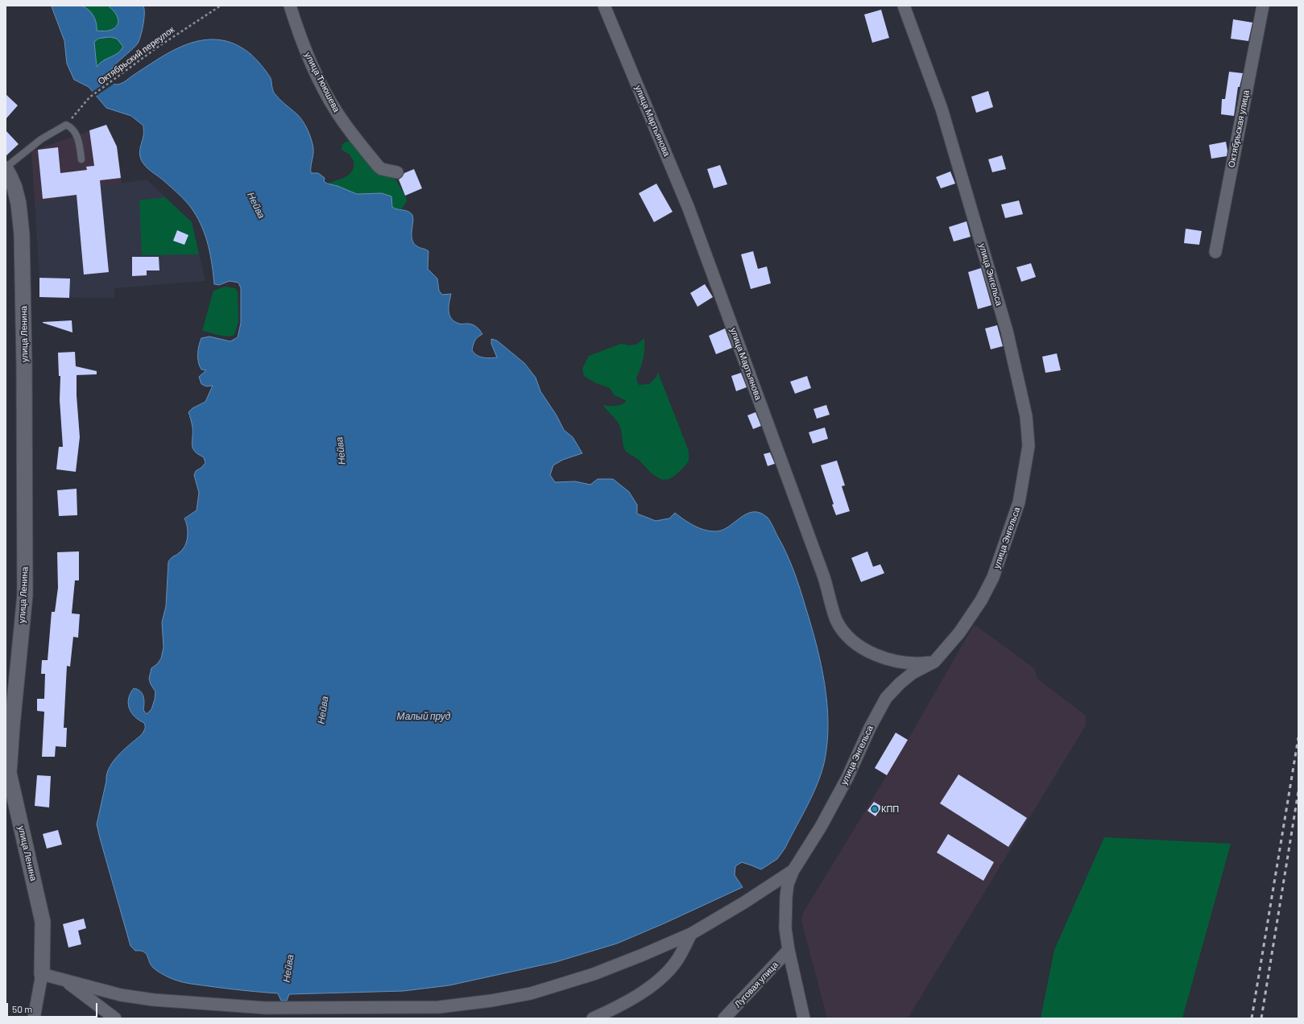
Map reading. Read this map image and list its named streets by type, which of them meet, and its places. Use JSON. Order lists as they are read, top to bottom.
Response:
{
  "streets": {
    "street": [
      "улица Тююшева",
      "улица Мартьянова",
      "Октябрьская улица",
      "улица Энгельса",
      "улица Ленина",
      "Луговая улица"
    ],
    "path": ["Октябрьский переулок"]
  },
  "crossings": [
    ["улица Мартьянова", "улица Энгельса"],
    ["улица Энгельса", "Луговая улица"]
  ],
  "water": ["Нейва", "Малый пруд"],
  "places": ["КПП"],
  "scale_bar": "50 m"
}
